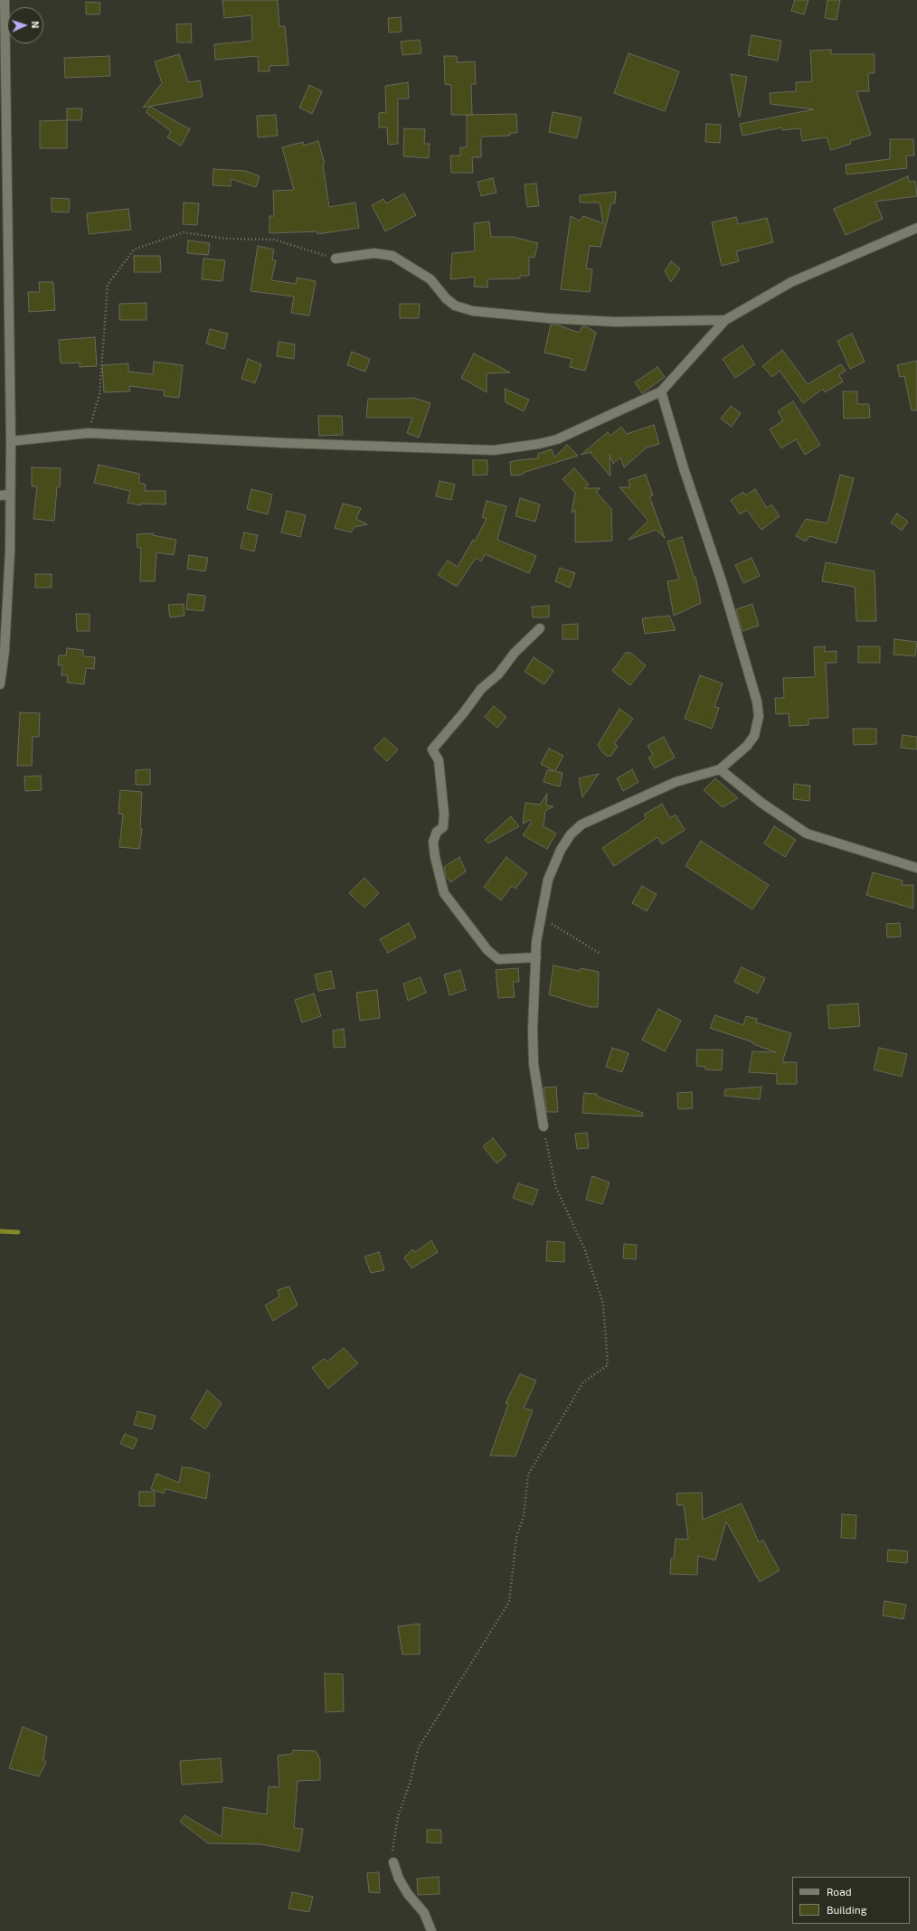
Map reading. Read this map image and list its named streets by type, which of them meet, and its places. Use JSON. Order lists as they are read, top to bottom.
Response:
{
  "legend": ["Road", "Building"],
  "north": "right"
}
